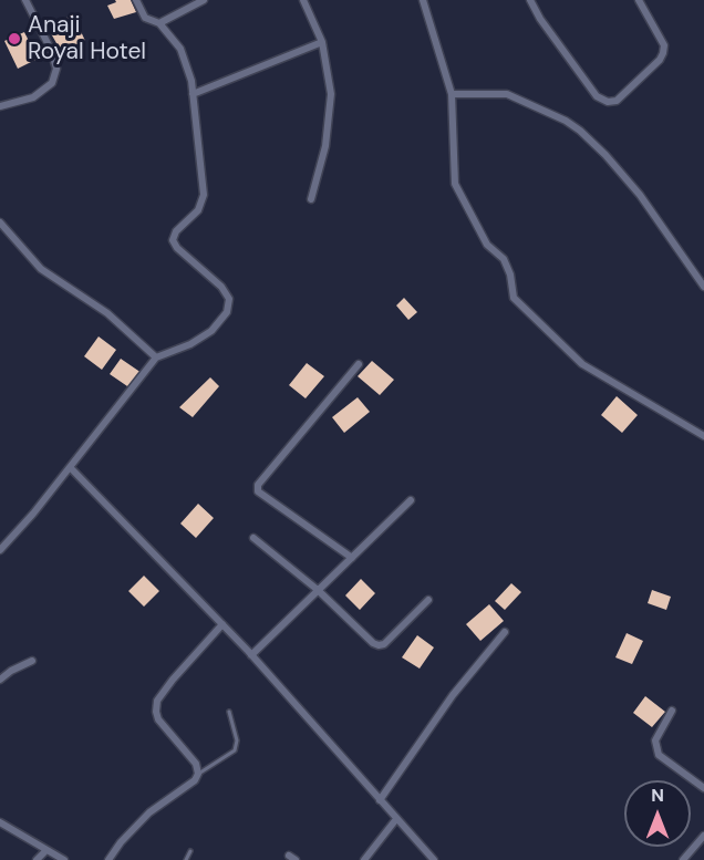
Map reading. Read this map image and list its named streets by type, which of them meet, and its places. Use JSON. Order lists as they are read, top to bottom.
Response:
{
  "places": ["Anaji Royal Hotel"],
  "north": "top"
}
